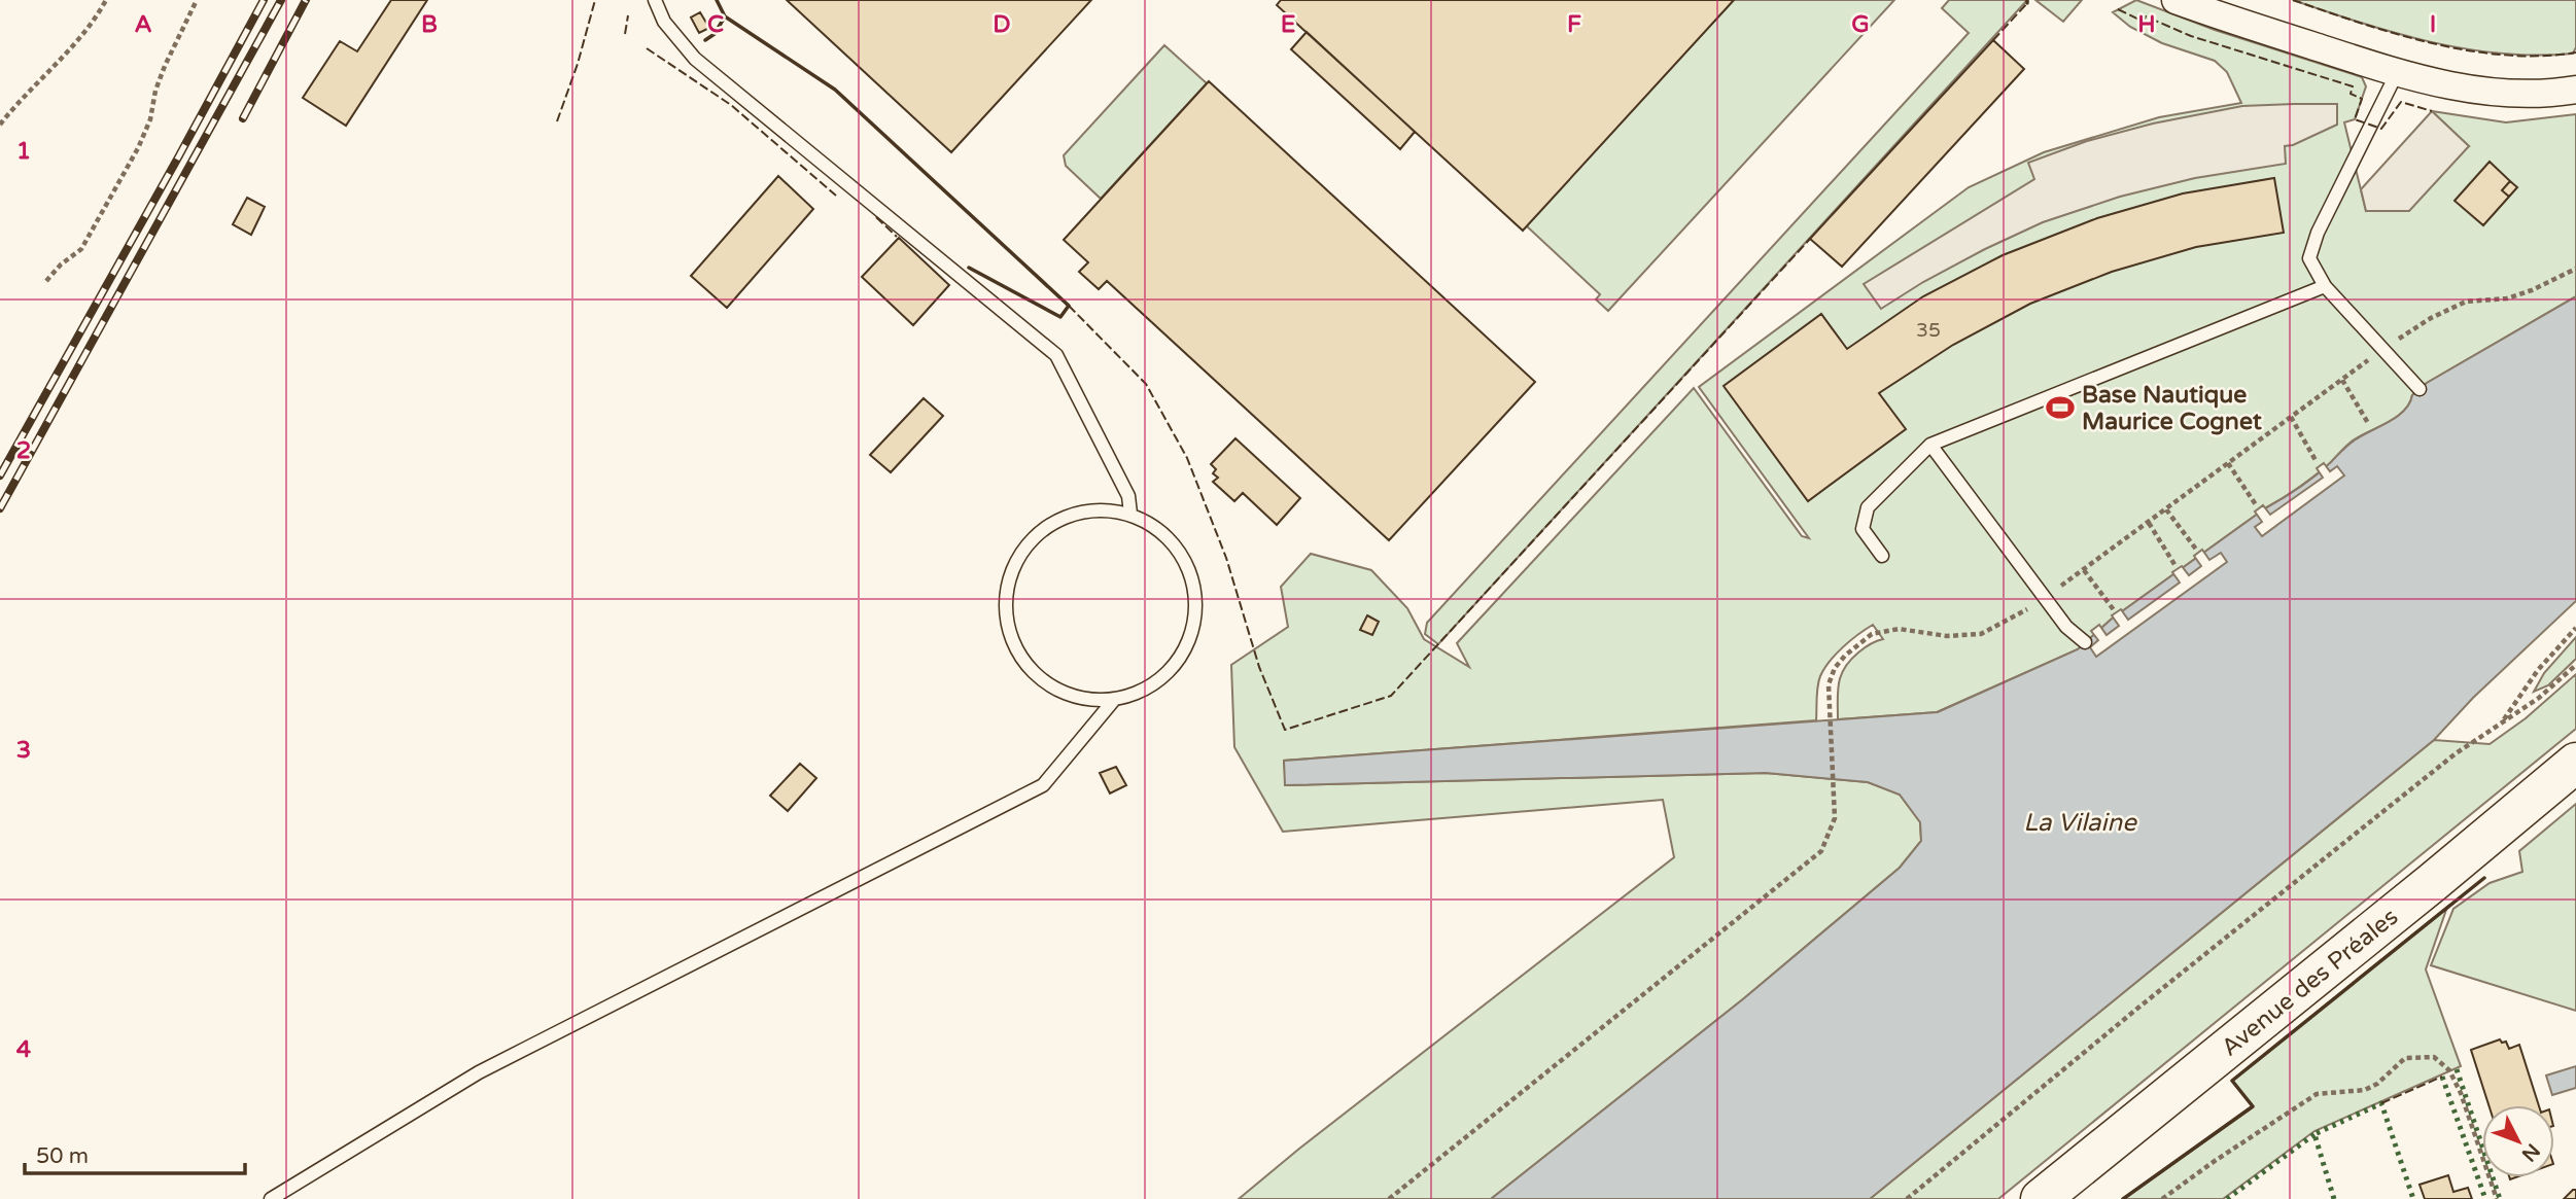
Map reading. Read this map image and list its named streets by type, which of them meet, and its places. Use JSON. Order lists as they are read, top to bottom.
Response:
{
  "streets": {
    "main road": ["Avenue des Préales"]
  },
  "water": ["La Vilaine"],
  "places": {
    "sports": ["Base Nautique Maurice Cognet"]
  },
  "house_numbers": ["35"],
  "scale_bar": "50 m",
  "north": "bottom right",
  "grid": {
    "columns": [
      "A",
      "B",
      "C",
      "D",
      "E",
      "F",
      "G",
      "H",
      "I"
    ],
    "rows": [
      "1",
      "2",
      "3",
      "4"
    ]
  }
}
